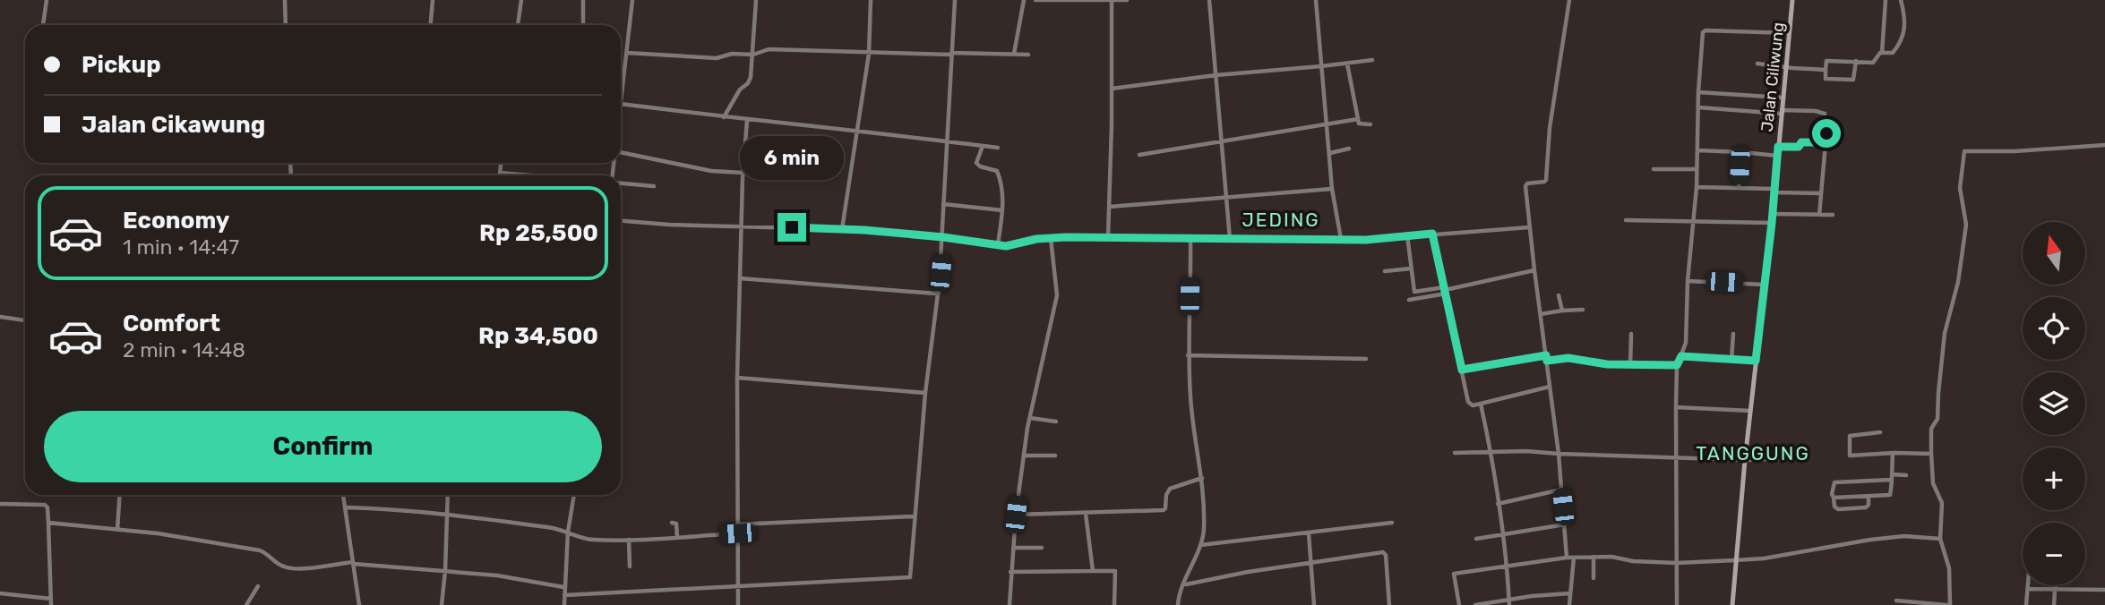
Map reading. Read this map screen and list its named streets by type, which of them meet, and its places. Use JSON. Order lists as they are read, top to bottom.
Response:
{
  "streets": {
    "main road": ["Jalan Ciliwung"]
  },
  "districts": ["JEDING", "TANGGUNG"],
  "north": "top",
  "page": {
    "banner": ["Pickup", "Jalan Cikawung"],
    "bubble": "6 min",
    "list": [
      {
        "name": "Economy",
        "note": "1 min · 14:47",
        "value": "Rp 25,500"
      },
      {
        "name": "Comfort",
        "note": "2 min · 14:48",
        "value": "Rp 34,500"
      }
    ],
    "map_buttons": ["+", "−"],
    "buttons": "Confirm"
  }
}
